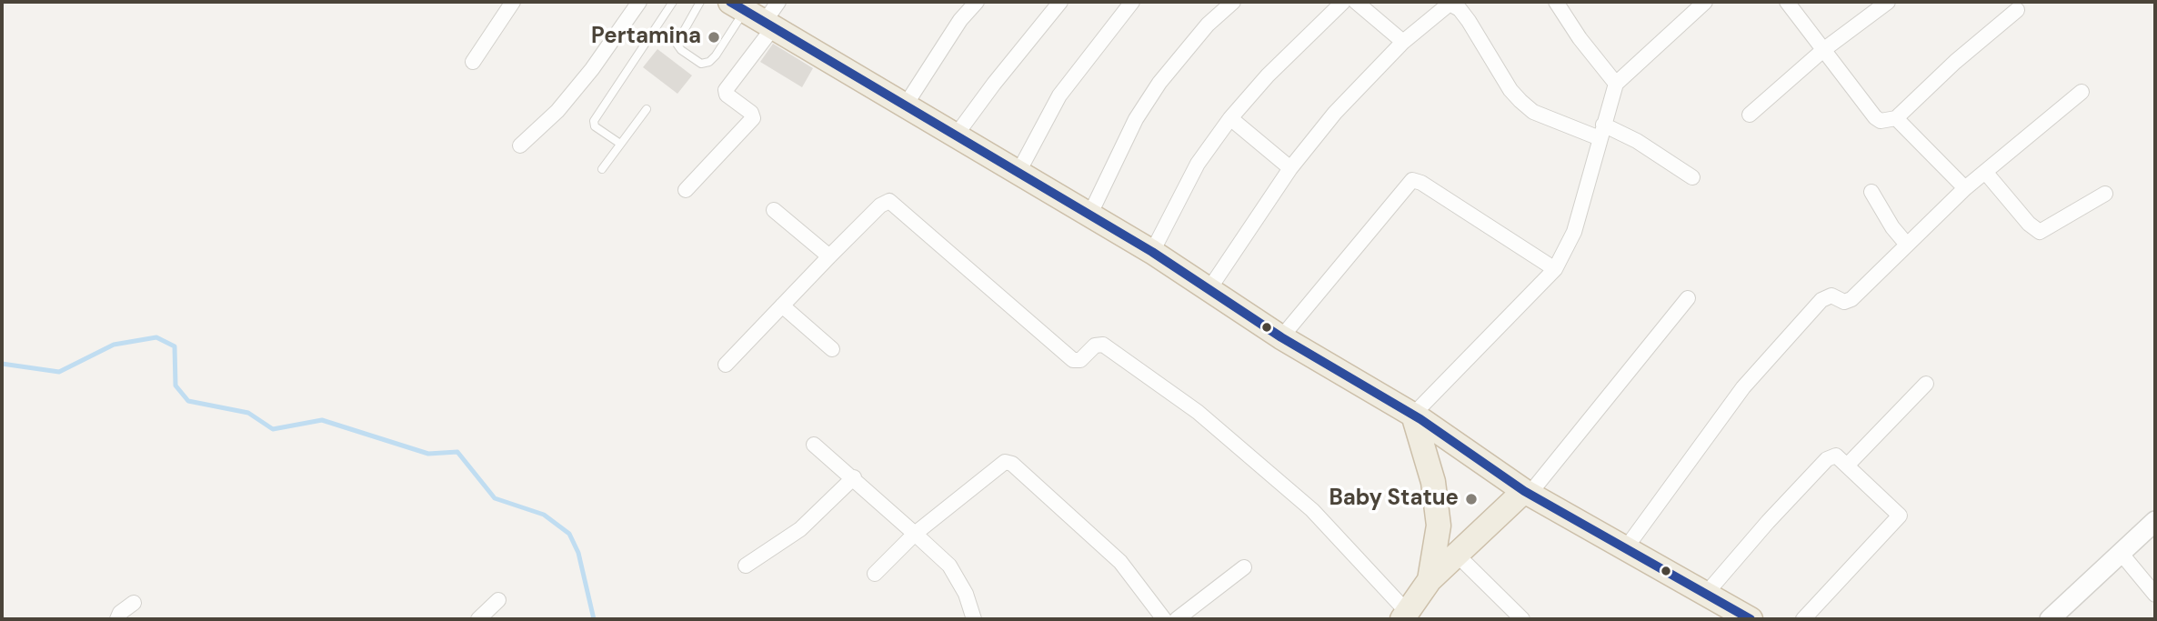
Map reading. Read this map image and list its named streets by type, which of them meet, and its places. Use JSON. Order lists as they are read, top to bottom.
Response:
{
  "places": ["Pertamina", "Baby Statue"]
}
